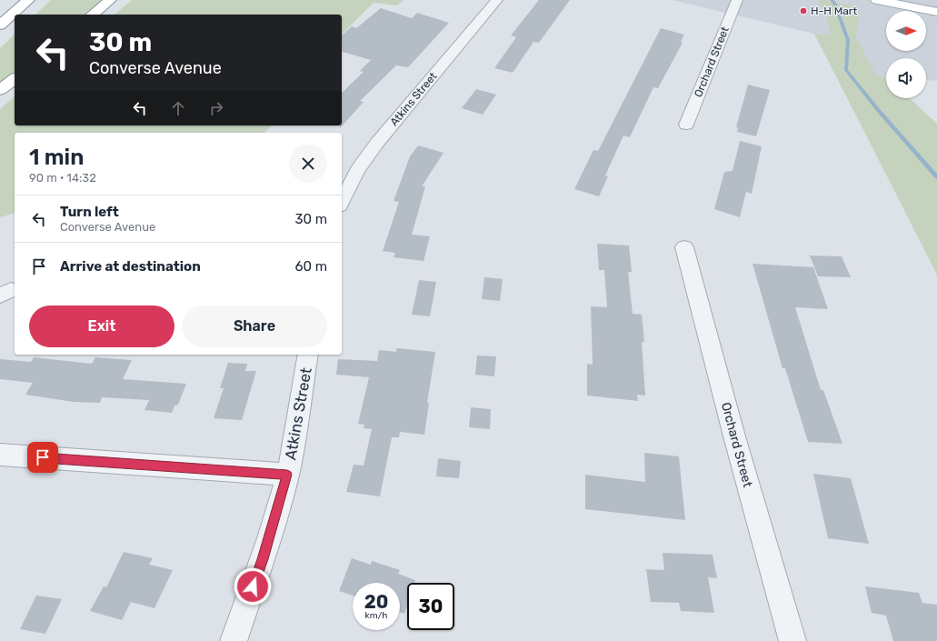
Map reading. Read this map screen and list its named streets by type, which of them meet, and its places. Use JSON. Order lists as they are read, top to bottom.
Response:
{
  "streets": {
    "street": ["Orchard Street", "Atkins Street"]
  },
  "places": ["H-H Mart"],
  "north": "right",
  "page": {
    "turn": ["30 m", "Converse Avenue"],
    "heading": ["1 min", "90 m · 14:32"],
    "list": [
      {
        "name": "Turn left",
        "note": "Converse Avenue",
        "value": "30 m"
      },
      {
        "name": "Arrive at destination",
        "value": "60 m"
      }
    ],
    "buttons": ["Exit", "Share"],
    "speed": "20 km/h",
    "limit": "30"
  }
}
